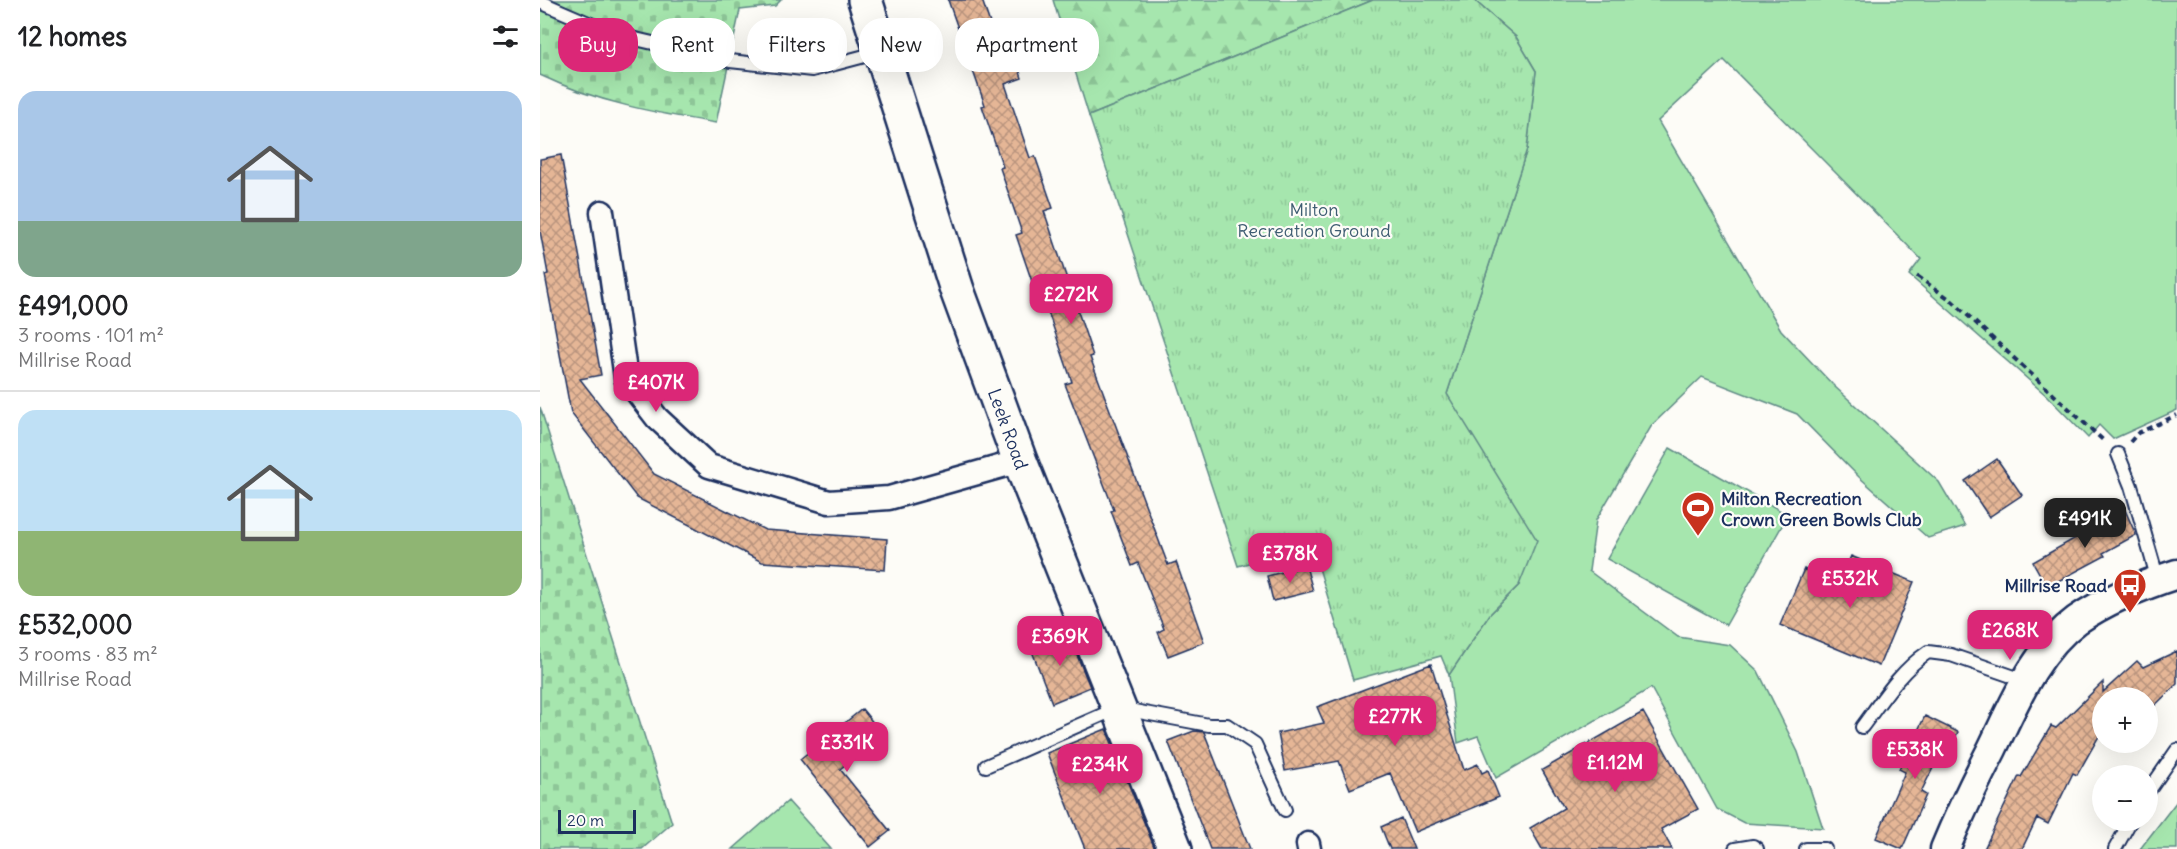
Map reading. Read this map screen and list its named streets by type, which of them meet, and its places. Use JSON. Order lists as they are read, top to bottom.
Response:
{
  "streets": {
    "main road": ["Leek Road"]
  },
  "parks": ["Milton Recreation Ground"],
  "places": {
    "sports": ["Milton Recreation Crown Green Bowls Club"],
    "bus stop": ["Millrise Road"]
  },
  "scale_bar": "20 m",
  "page": {
    "heading": "12 homes",
    "chip": [
      "Buy",
      "Rent",
      "Filters",
      "New",
      "Apartment"
    ],
    "list": [
      {
        "name": "£491,000",
        "note": "3 rooms · 101 m² · Millrise Road"
      },
      {
        "name": "£532,000",
        "note": "3 rooms · 83 m² · Millrise Road"
      }
    ],
    "price": [
      "£272K",
      "£407K",
      "£491K",
      "£378K",
      "£532K",
      "£268K",
      "£369K",
      "£277K",
      "£331K",
      "£538K",
      "£1.12M",
      "£234K"
    ],
    "map_buttons": ["+", "−"],
    "scale": "20 m"
  }
}
